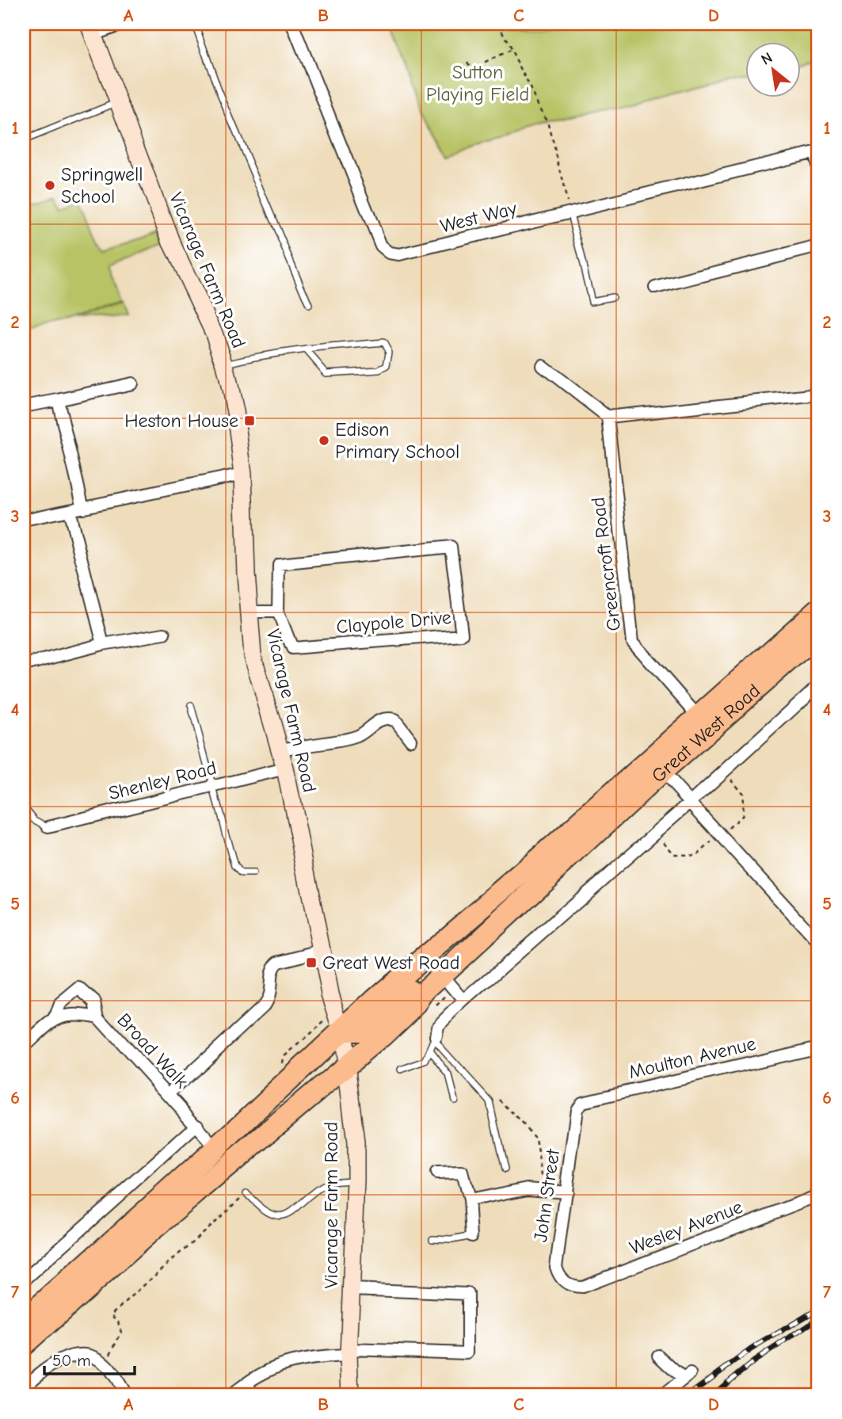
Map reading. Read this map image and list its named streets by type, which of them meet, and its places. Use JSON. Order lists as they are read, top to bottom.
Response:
{
  "streets": {
    "highway": ["Great West Road"],
    "street": [
      "West Way",
      "Vicarage Farm Road",
      "Greencroft Road",
      "Claypole Drive",
      "Shenley Road",
      "Broad Walk",
      "Moulton Avenue",
      "John Street",
      "Wesley Avenue"
    ]
  },
  "crossings": [
    ["Vicarage Farm Road", "Great West Road"],
    ["Vicarage Farm Road", "Shenley Road"],
    ["Greencroft Road", "Great West Road"],
    ["Great West Road", "Broad Walk"],
    ["Moulton Avenue", "John Street"],
    ["John Street", "Wesley Avenue"]
  ],
  "parks": ["Sutton Playing Field"],
  "places": {
    "other": ["Springwell School", "Edison Primary School"],
    "transit": ["Heston House", "Great West Road"]
  },
  "scale_bar": "50 m",
  "north": "top left",
  "grid": {
    "columns": [
      "A",
      "B",
      "C",
      "D"
    ],
    "rows": [
      "1",
      "2",
      "3",
      "4",
      "5",
      "6",
      "7"
    ]
  }
}
